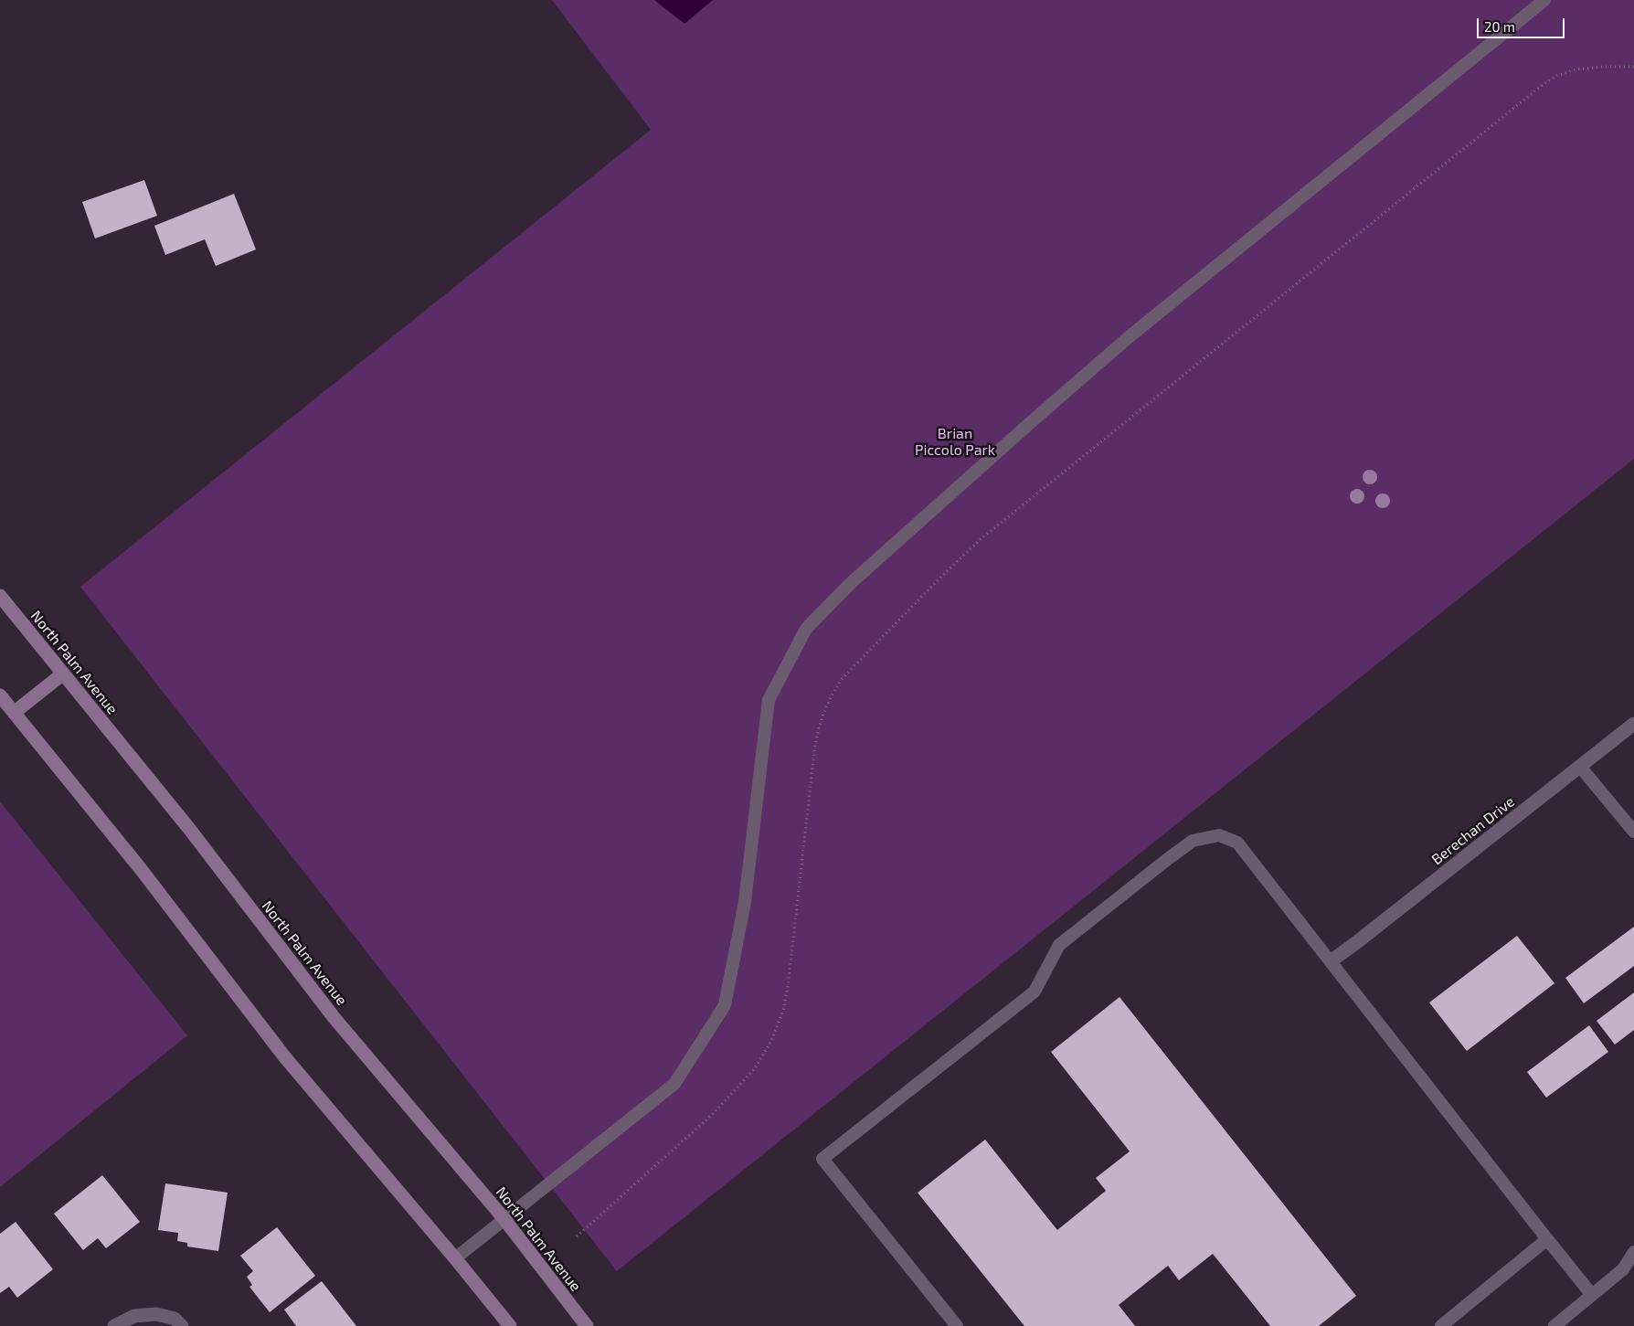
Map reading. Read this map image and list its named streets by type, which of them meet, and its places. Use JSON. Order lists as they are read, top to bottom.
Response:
{
  "streets": {
    "main road": ["North Palm Avenue"],
    "street": ["Berechan Drive"]
  },
  "parks": ["Brian Piccolo Park"],
  "scale_bar": "20 m"
}
